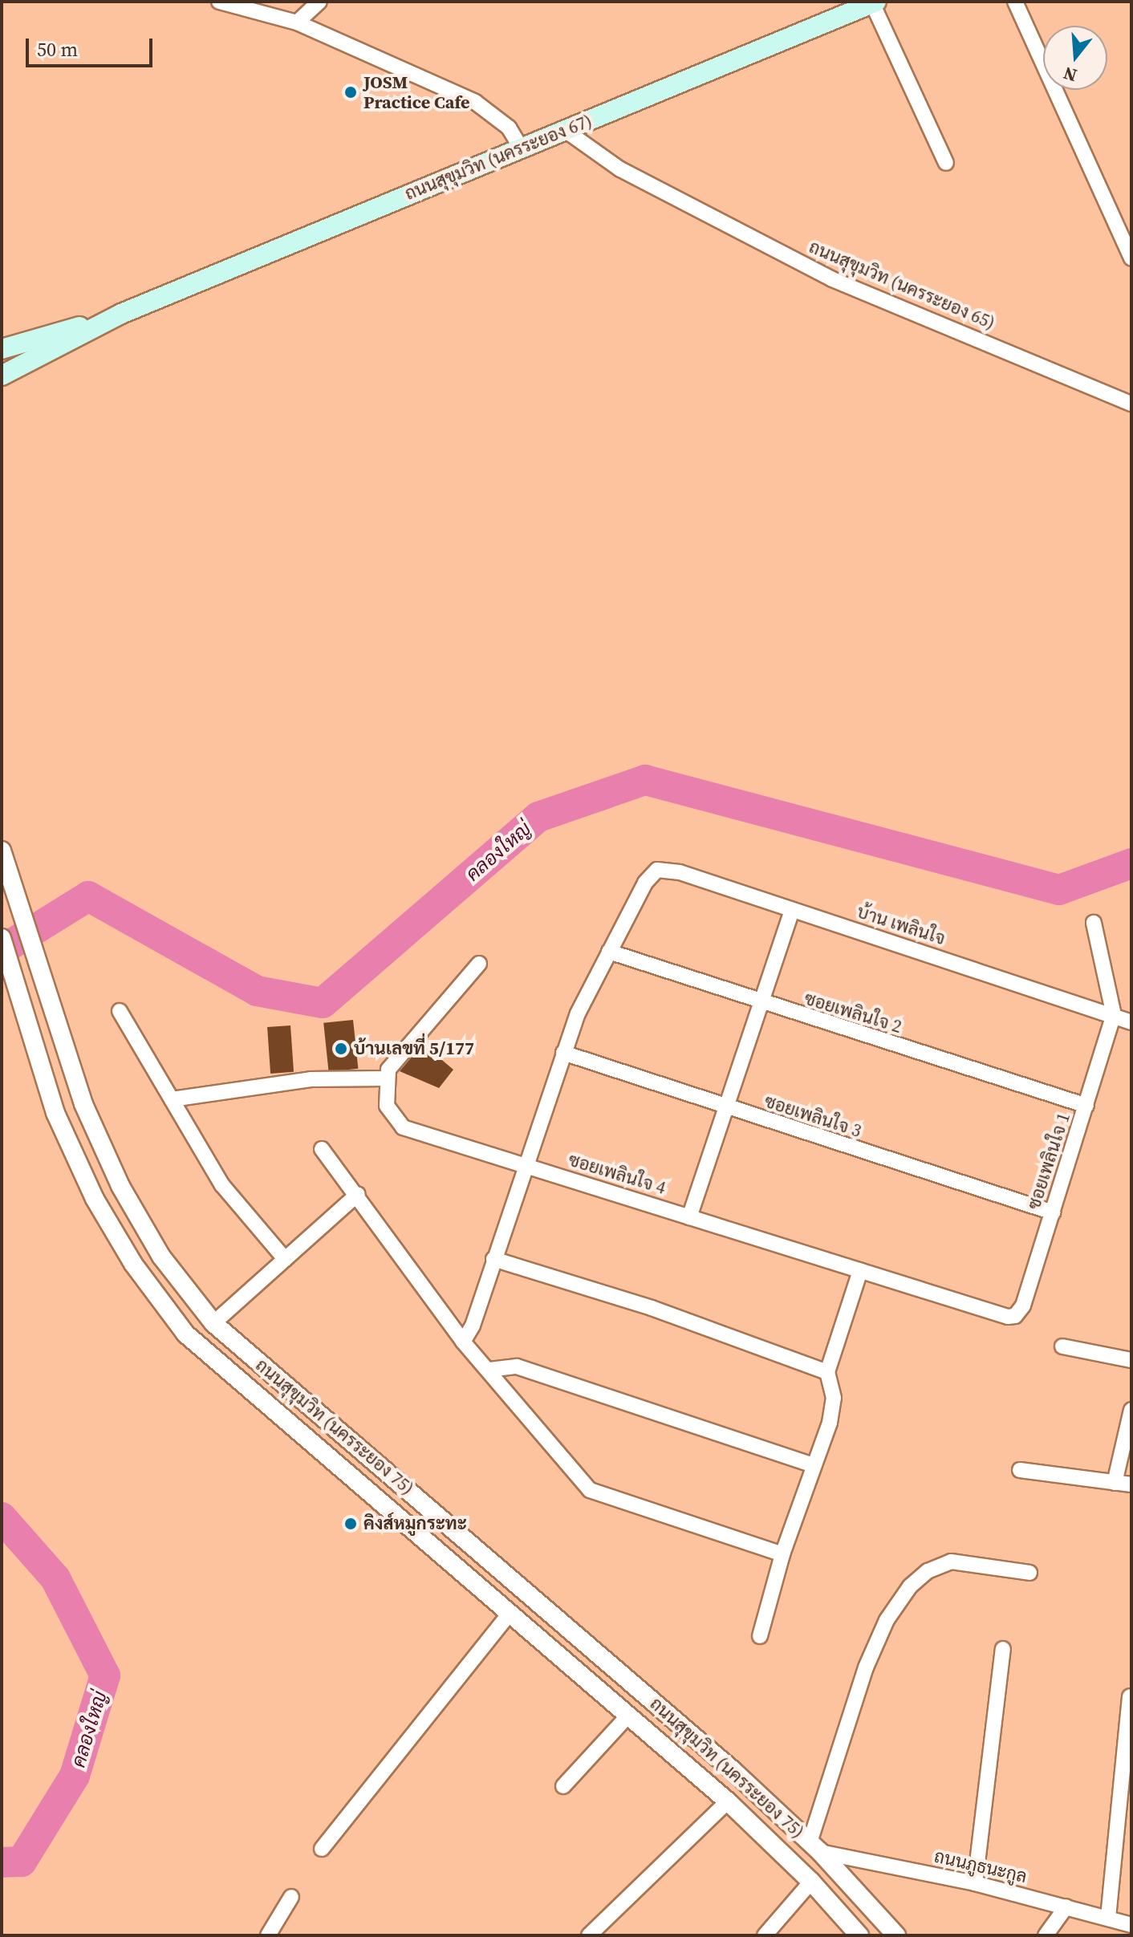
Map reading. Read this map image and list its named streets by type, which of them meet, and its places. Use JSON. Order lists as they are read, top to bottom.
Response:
{
  "streets": {
    "main road": ["ถนนสุขุมวิท (นครระยอง 67)"],
    "street": [
      "ถนนสุขุมวิท (นครระยอง 65)",
      "บ้าน เพลินใจ",
      "ซอยเพลินใจ 2",
      "ซอยเพลินใจ 3",
      "ซอยเพลินใจ 1",
      "ซอยเพลินใจ 4",
      "ถนนสุขุมวิท (นครระยอง 75)",
      "ถนนภูธนะกูล"
    ]
  },
  "crossings": [
    ["ถนนสุขุมวิท (นครระยอง 67)", "ถนนสุขุมวิท (นครระยอง 65)"],
    ["บ้าน เพลินใจ", "ซอยเพลินใจ 2"],
    ["บ้าน เพลินใจ", "ซอยเพลินใจ 1"],
    ["ซอยเพลินใจ 2", "ซอยเพลินใจ 1"],
    ["ซอยเพลินใจ 3", "ซอยเพลินใจ 1"],
    ["ซอยเพลินใจ 1", "ซอยเพลินใจ 4"],
    ["ถนนสุขุมวิท (นครระยอง 75)", "ถนนภูธนะกูล"]
  ],
  "water": ["คลองใหญ่"],
  "places": ["JOSM Practice Cafe", "บ้านเลขที่ 5/177", "คิงส์หมูกระทะ"],
  "scale_bar": "50 m",
  "north": "bottom"
}
